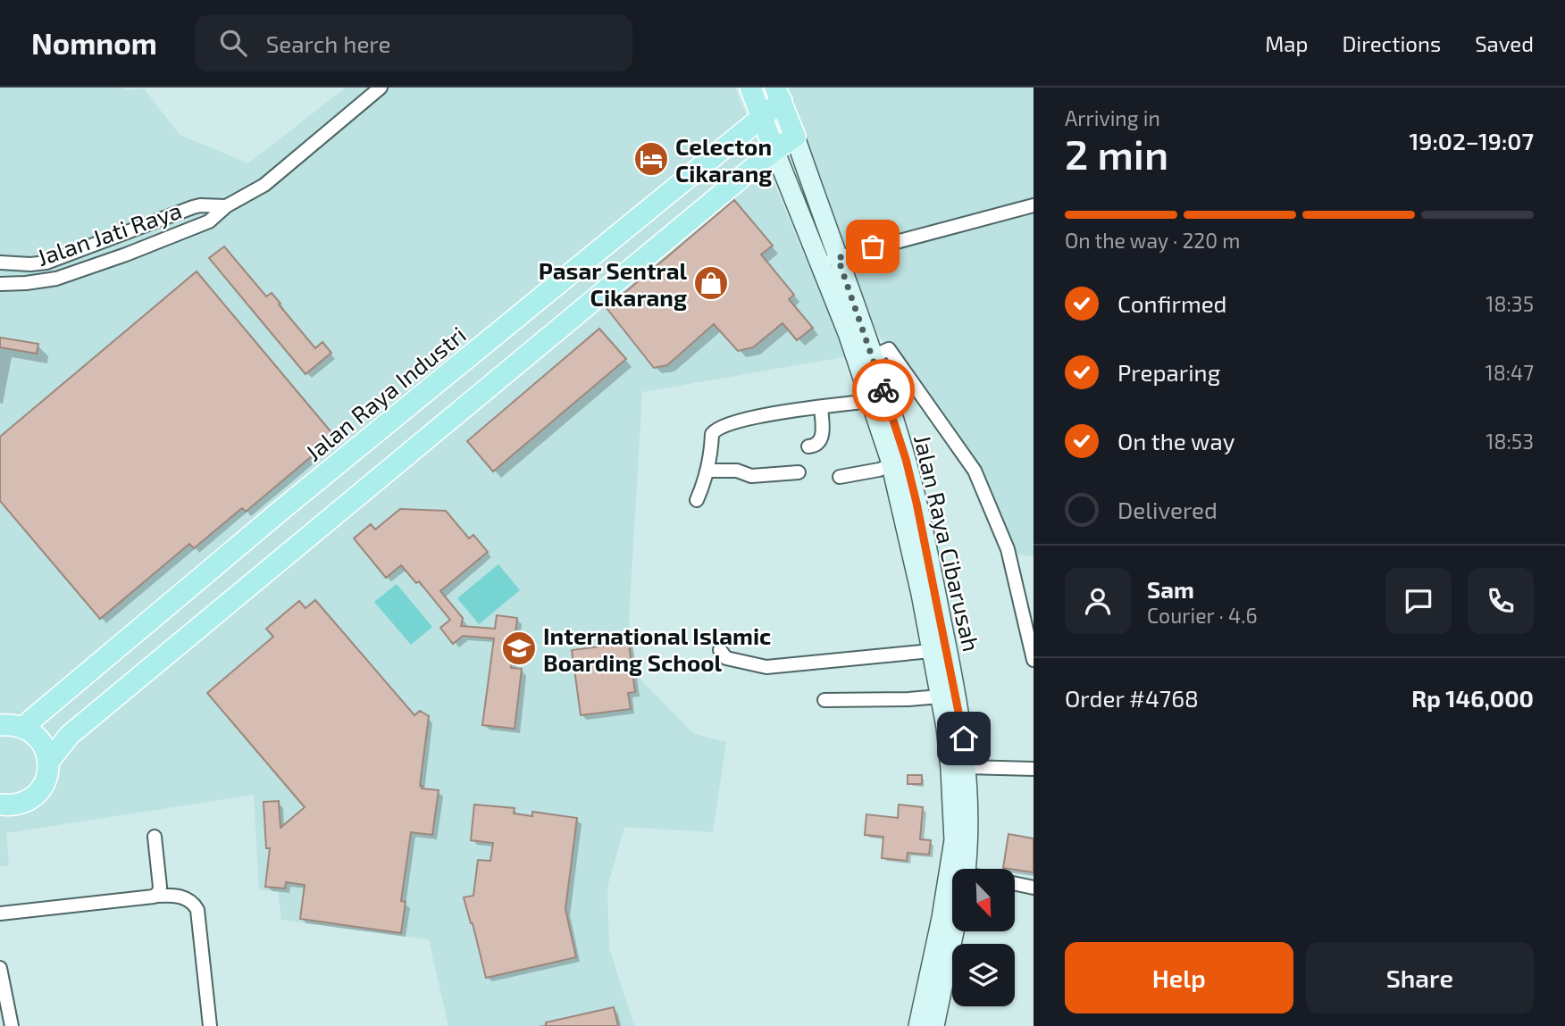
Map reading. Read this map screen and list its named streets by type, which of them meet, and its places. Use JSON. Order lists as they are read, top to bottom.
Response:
{
  "streets": {
    "main road": ["Jalan Raya Industri", "Jalan Raya Cibarusah"],
    "street": ["Jalan Jati Raya"]
  },
  "crossings": [
    ["Jalan Raya Industri", "Jalan Raya Cibarusah"]
  ],
  "places": {
    "hotel": ["Celecton Cikarang"],
    "shop": ["Pasar Sentral Cikarang"],
    "school or university": ["International Islamic Boarding School"]
  },
  "north": "bottom right",
  "page": {
    "header": "Nomnom",
    "search": "Search here",
    "nav": ["Map", "Directions", "Saved"],
    "heading": ["2 min", "Arriving in", "19:02–19:07"],
    "panel": [
      "Sam",
      "Courier · 4.6",
      "Order #4768",
      "Rp 146,000"
    ],
    "bar": "On the way · 220 m",
    "list": [
      ["Confirmed", "18:35"],
      ["Preparing", "18:47"],
      ["On the way", "18:53"],
      "Delivered"
    ],
    "buttons": ["Help", "Share"]
  }
}
